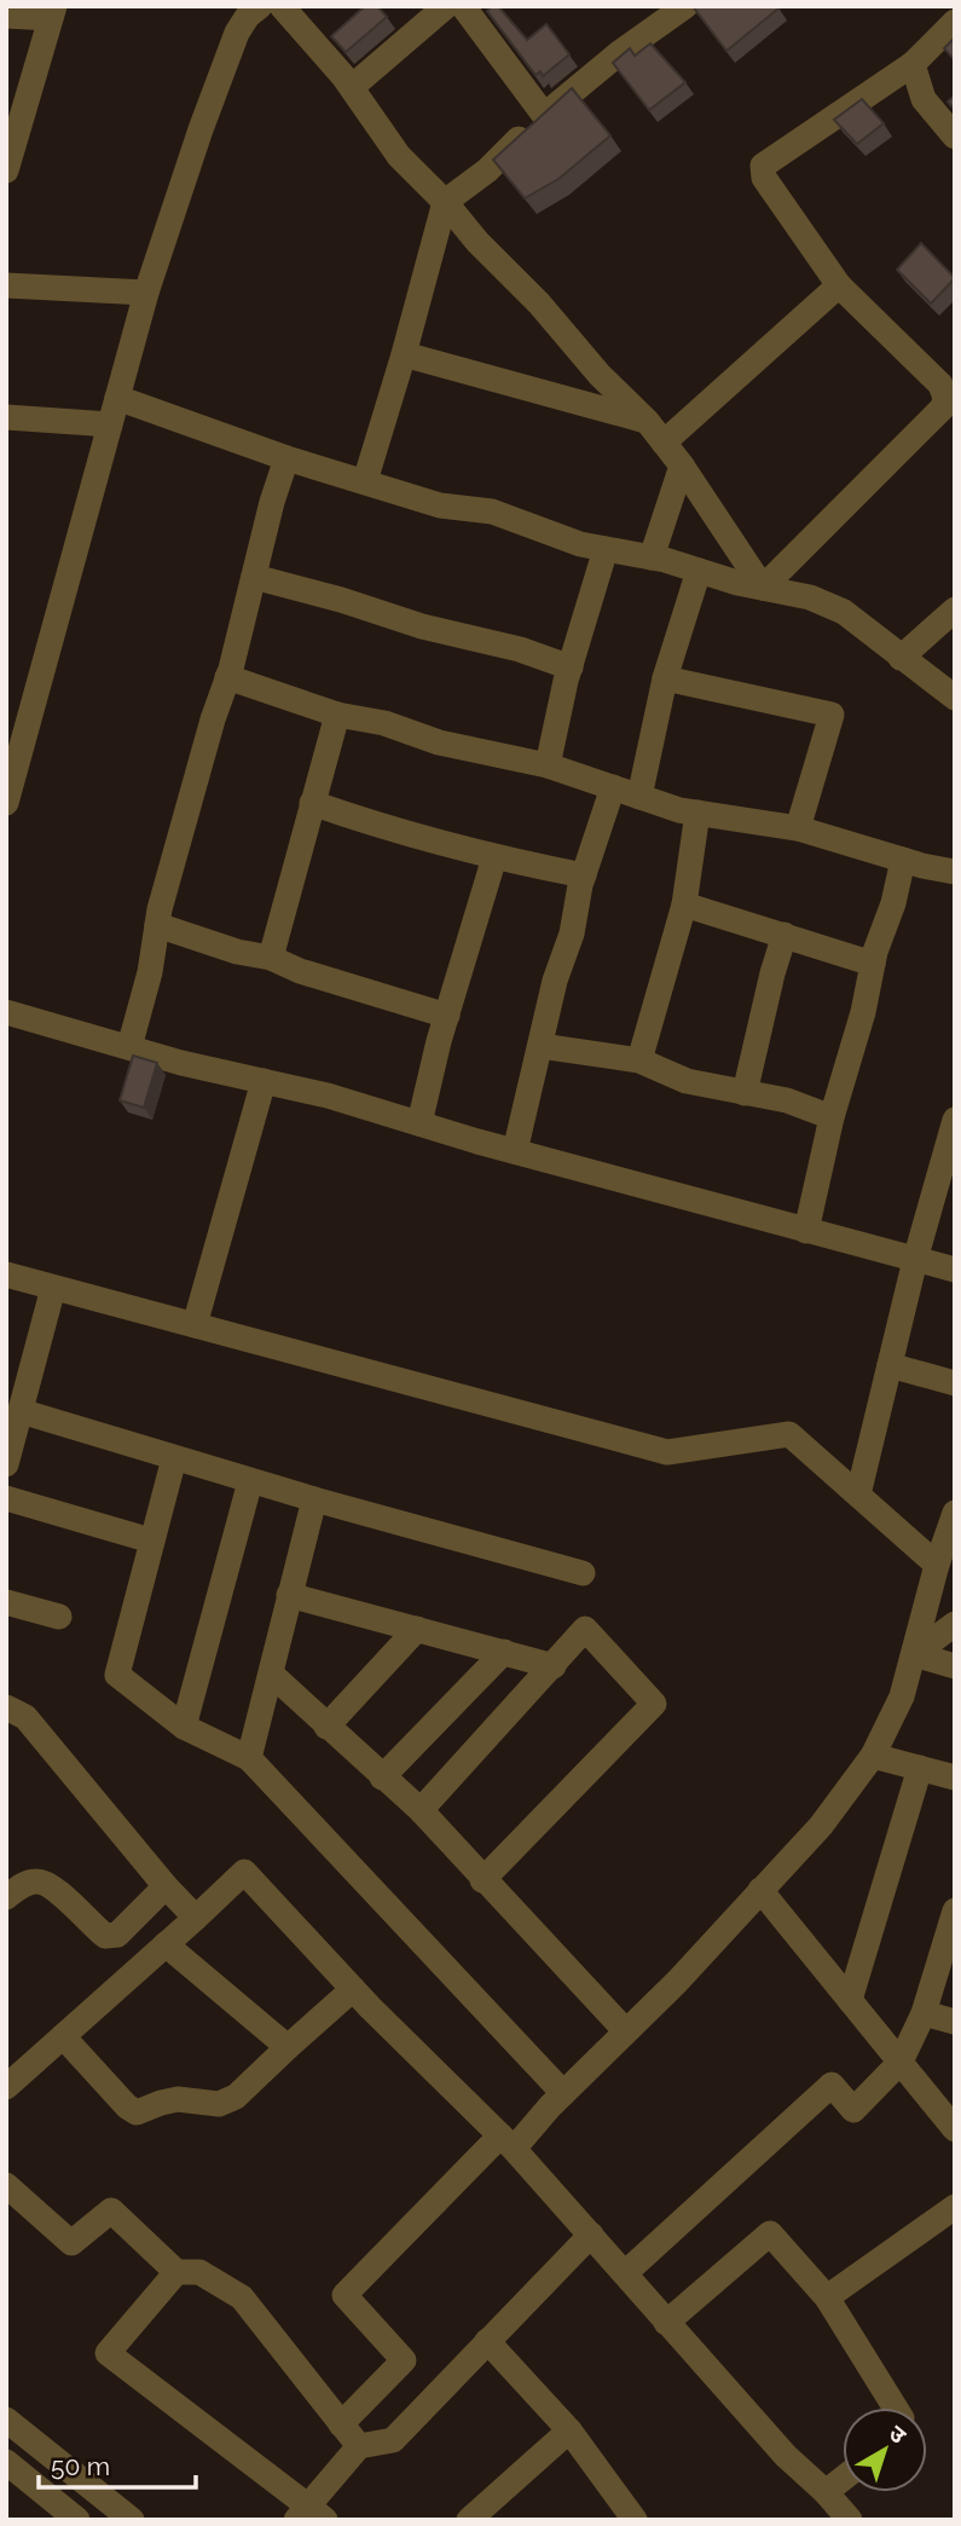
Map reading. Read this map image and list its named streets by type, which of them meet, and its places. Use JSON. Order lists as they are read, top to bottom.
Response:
{
  "scale_bar": "50 m",
  "north": "top right"
}
